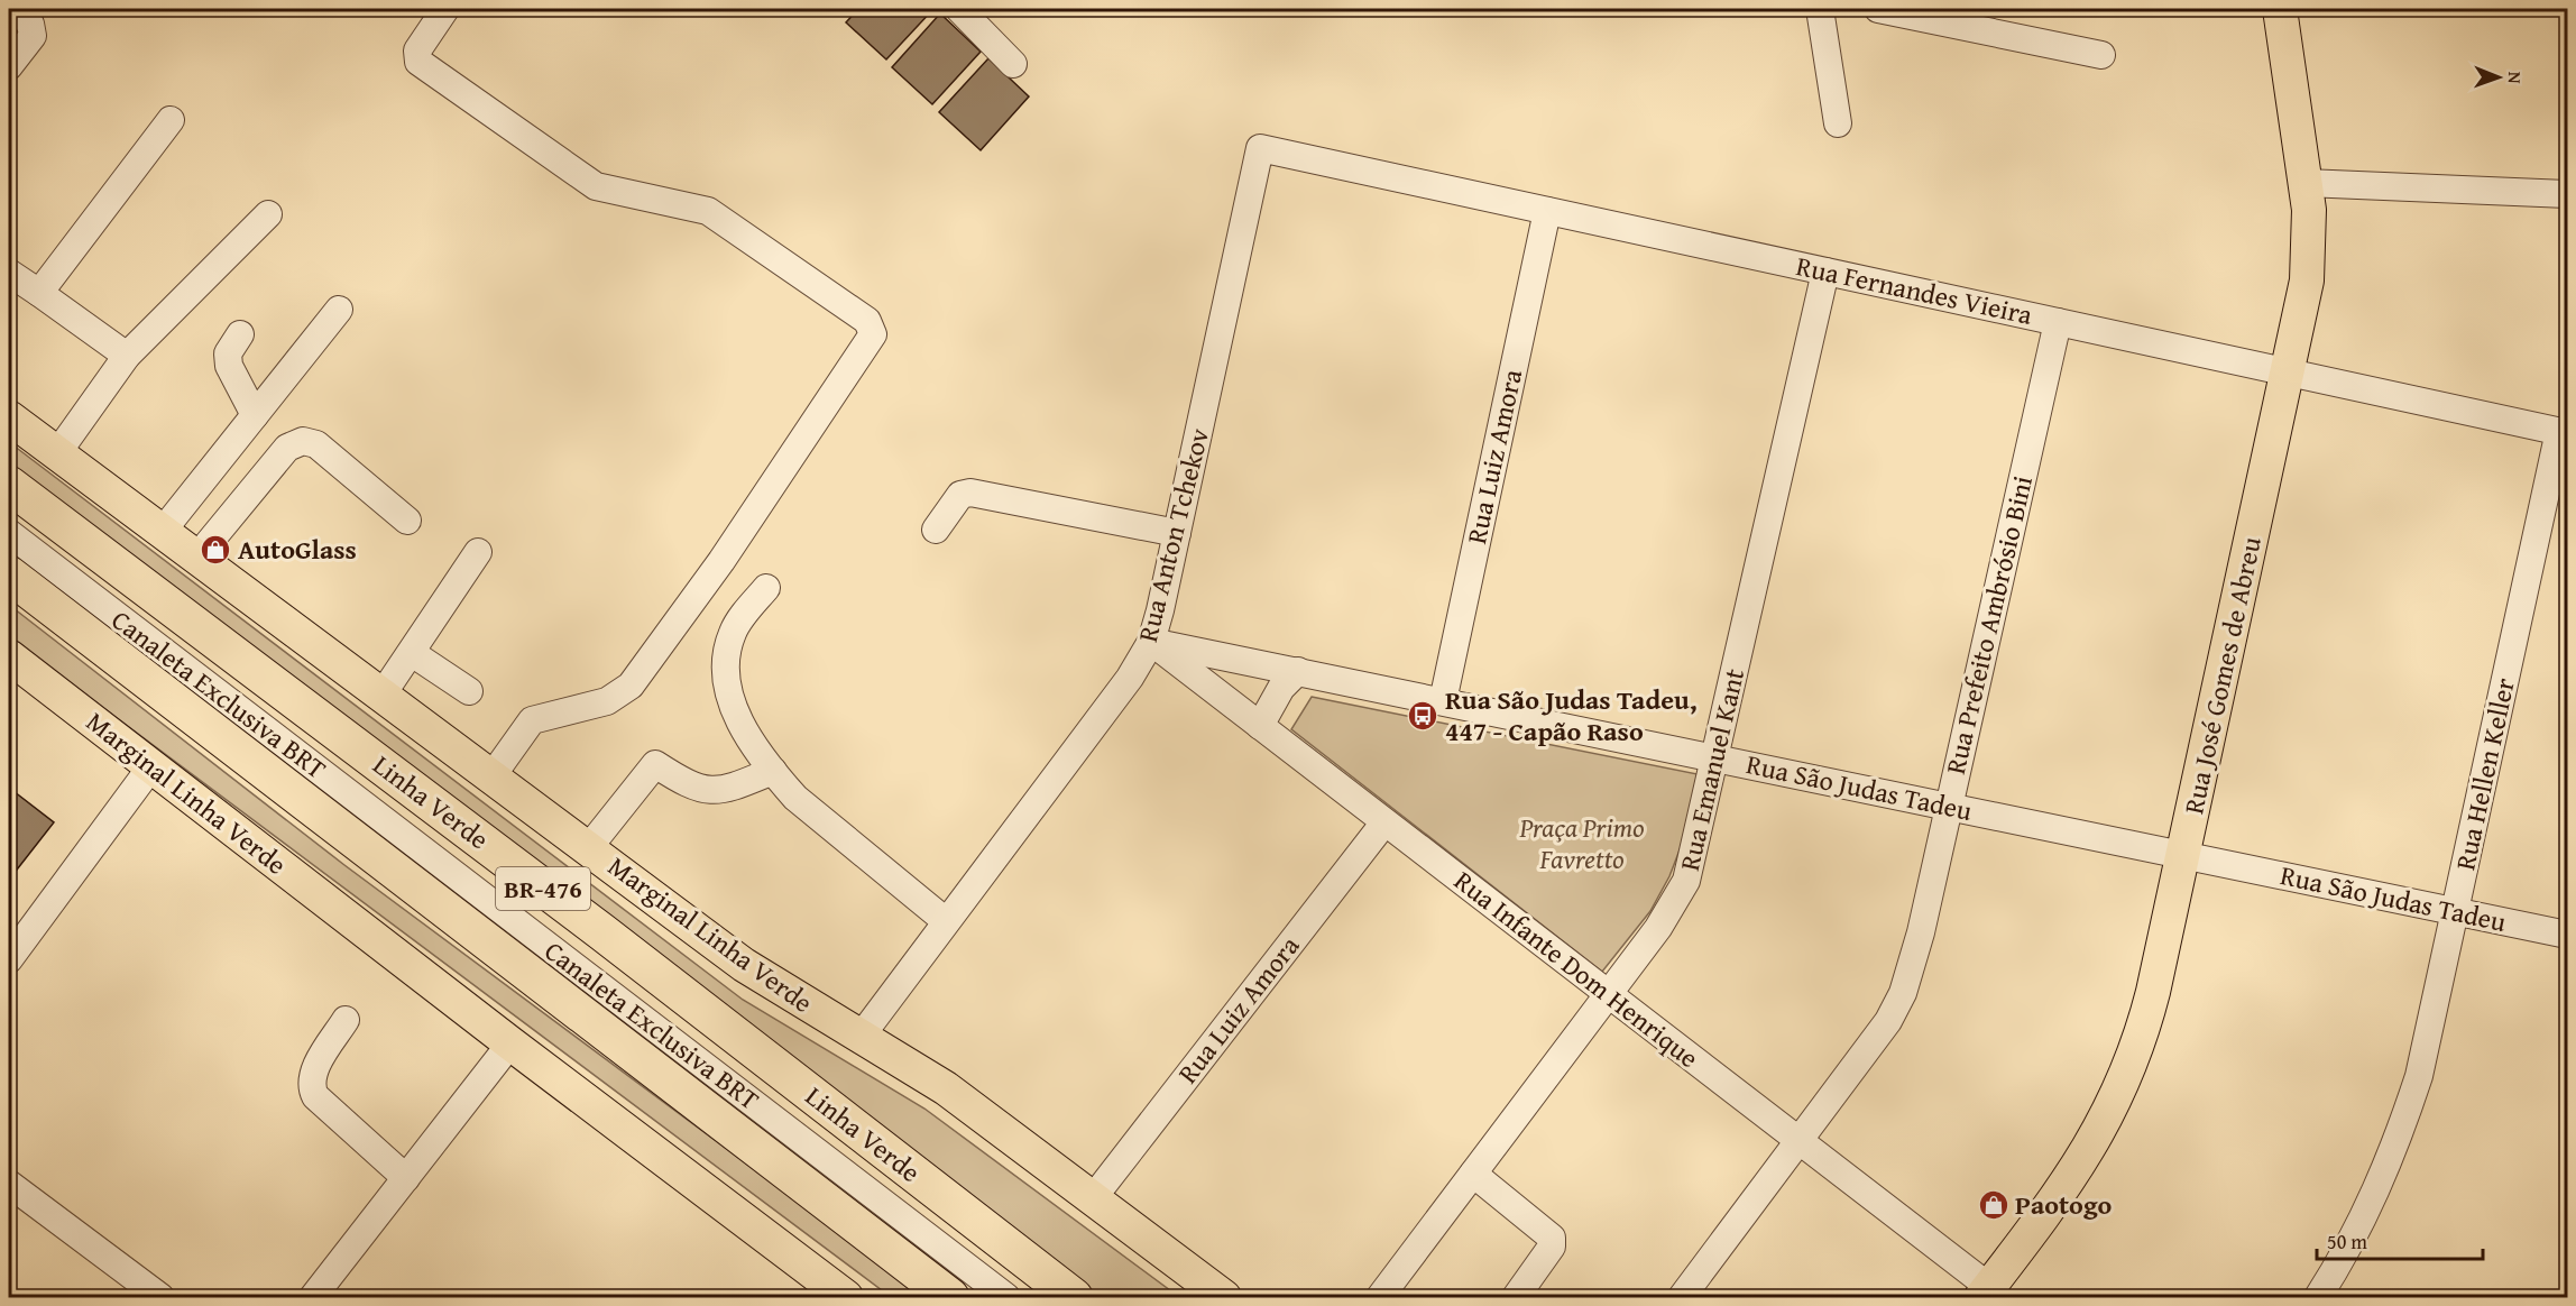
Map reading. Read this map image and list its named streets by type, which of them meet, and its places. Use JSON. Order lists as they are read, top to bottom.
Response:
{
  "streets": {
    "highway": ["Linha Verde", "BR-476"],
    "main road": ["Rua José Gomes de Abreu", "Marginal Linha Verde"],
    "street": [
      "Rua Fernandes Vieira",
      "Rua Luiz Amora",
      "Rua Anton Tchekov",
      "Rua Prefeito Ambrósio Bini",
      "Canaleta Exclusiva BRT",
      "Rua Emanuel Kant",
      "Rua Hellen Keller",
      "Rua São Judas Tadeu",
      "Rua Infante Dom Henrique"
    ]
  },
  "crossings": [
    ["Rua Fernandes Vieira", "Rua Luiz Amora"],
    ["Rua Fernandes Vieira", "Rua Anton Tchekov"],
    ["Rua Fernandes Vieira", "Rua Prefeito Ambrósio Bini"],
    ["Rua Fernandes Vieira", "Rua José Gomes de Abreu"],
    ["Rua Fernandes Vieira", "Rua Emanuel Kant"],
    ["Rua Fernandes Vieira", "Rua Hellen Keller"],
    ["Rua Luiz Amora", "Rua São Judas Tadeu"],
    ["Rua Luiz Amora", "Marginal Linha Verde"],
    ["Rua Luiz Amora", "Rua Infante Dom Henrique"],
    ["Rua Anton Tchekov", "Rua São Judas Tadeu"],
    ["Rua Anton Tchekov", "Marginal Linha Verde"],
    ["Rua Anton Tchekov", "Rua Infante Dom Henrique"],
    ["Rua Prefeito Ambrósio Bini", "Rua São Judas Tadeu"],
    ["Rua Prefeito Ambrósio Bini", "Rua Infante Dom Henrique"],
    ["Rua José Gomes de Abreu", "Rua São Judas Tadeu"],
    ["Rua José Gomes de Abreu", "Rua Infante Dom Henrique"],
    ["Rua Emanuel Kant", "Rua São Judas Tadeu"],
    ["Rua Emanuel Kant", "Rua Infante Dom Henrique"],
    ["Rua Hellen Keller", "Rua São Judas Tadeu"],
    ["Rua São Judas Tadeu", "Rua Infante Dom Henrique"]
  ],
  "parks": ["Praça Primo Favretto"],
  "places": {
    "shop": ["AutoGlass", "Paotogo"],
    "bus stop": ["Rua São Judas Tadeu, 447 - Capão Raso"]
  },
  "scale_bar": "50 m",
  "north": "right"
}
